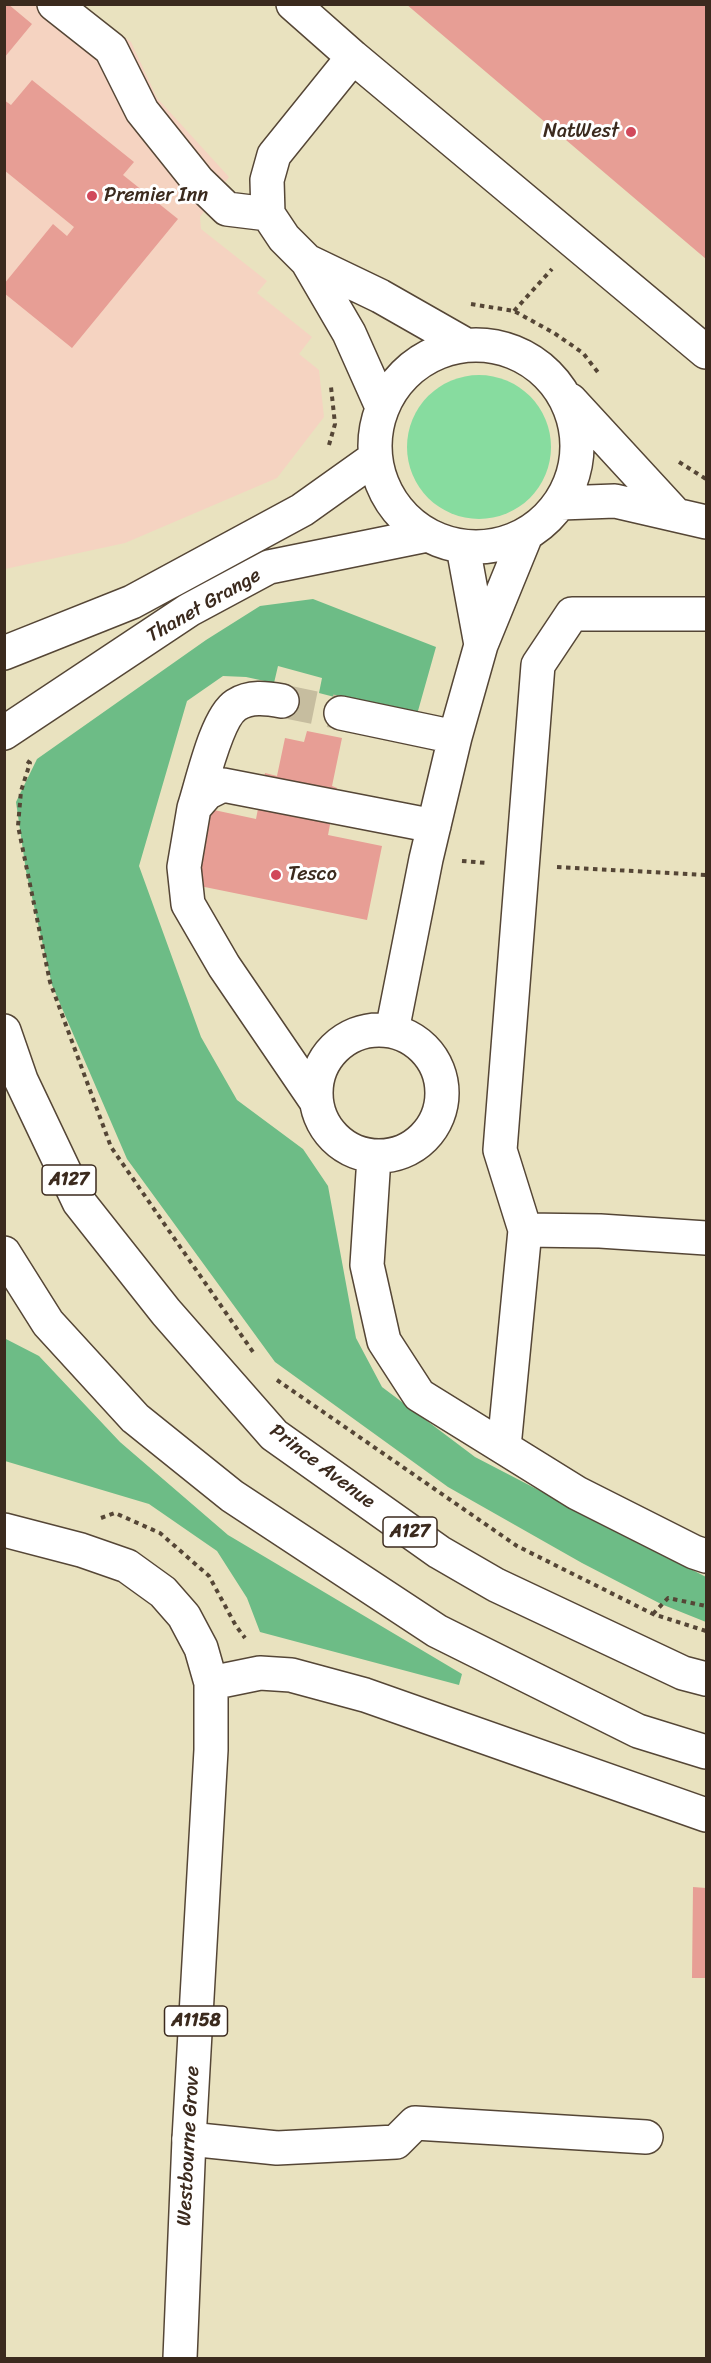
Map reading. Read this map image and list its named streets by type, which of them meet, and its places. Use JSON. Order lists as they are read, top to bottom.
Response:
{
  "streets": {
    "main road": [
      "Thanet Grange",
      "A127",
      "Prince Avenue",
      "A1158",
      "Westbourne Grove"
    ]
  },
  "crossings": [
    ["A1158", "Westbourne Grove"]
  ],
  "places": ["NatWest", "Premier Inn", "Tesco"]
}
